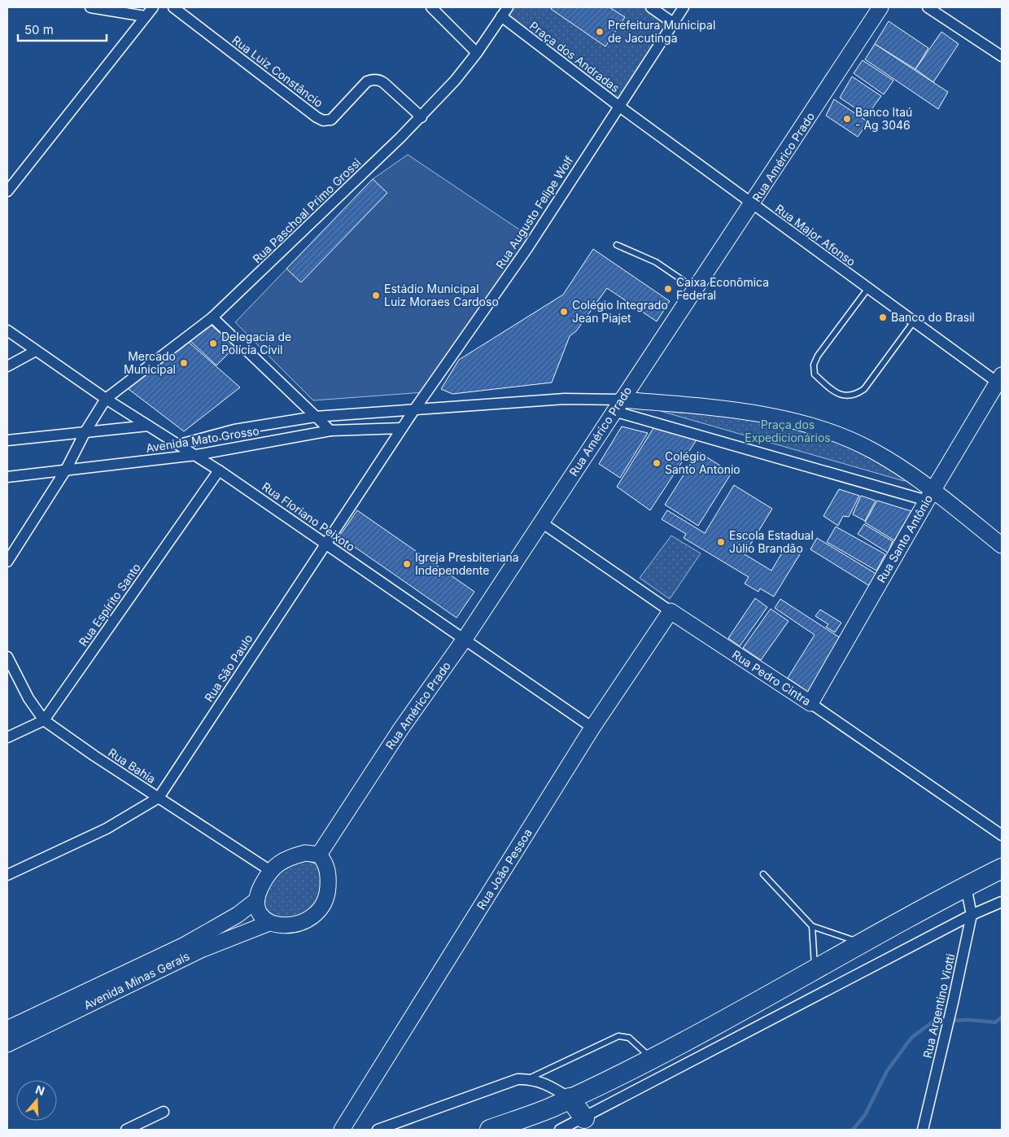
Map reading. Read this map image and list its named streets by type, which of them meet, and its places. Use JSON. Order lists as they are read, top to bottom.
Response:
{
  "streets": {
    "street": [
      "Praça dos Andradas",
      "Rua Luiz Constâncio",
      "Rua Américo Prado",
      "Rua Paschoal Primo Grossi",
      "Rua Augusto Felipe Wolf",
      "Rua Major Afonso",
      "Avenida Mato Grosso",
      "Rua Floriano Peixoto",
      "Rua Santo Antônio",
      "Rua Espírito Santo",
      "Rua São Paulo",
      "Rua Pedro Cintra",
      "Rua Bahia",
      "Rua João Pessoa",
      "Avenida Minas Gerais",
      "Rua Argentino Viotti"
    ]
  },
  "crossings": [
    ["Praça dos Andradas", "Rua Paschoal Primo Grossi"],
    ["Praça dos Andradas", "Rua Augusto Felipe Wolf"],
    ["Praça dos Andradas", "Rua Major Afonso"],
    ["Rua Luiz Constâncio", "Rua Paschoal Primo Grossi"],
    ["Rua Américo Prado", "Rua Major Afonso"],
    ["Rua Américo Prado", "Avenida Mato Grosso"],
    ["Rua Américo Prado", "Rua Floriano Peixoto"],
    ["Rua Américo Prado", "Rua Pedro Cintra"],
    ["Rua Américo Prado", "Rua Bahia"],
    ["Rua Américo Prado", "Avenida Minas Gerais"],
    ["Rua Paschoal Primo Grossi", "Rua Floriano Peixoto"],
    ["Rua Augusto Felipe Wolf", "Rua Major Afonso"],
    ["Rua Augusto Felipe Wolf", "Avenida Mato Grosso"],
    ["Rua Augusto Felipe Wolf", "Rua São Paulo"],
    ["Rua Major Afonso", "Rua Santo Antônio"],
    ["Avenida Mato Grosso", "Rua Floriano Peixoto"],
    ["Avenida Mato Grosso", "Rua Santo Antônio"],
    ["Avenida Mato Grosso", "Rua São Paulo"],
    ["Rua Floriano Peixoto", "Rua Espírito Santo"],
    ["Rua Floriano Peixoto", "Rua São Paulo"],
    ["Rua Floriano Peixoto", "Rua João Pessoa"],
    ["Rua Santo Antônio", "Rua Pedro Cintra"],
    ["Rua Espírito Santo", "Rua Bahia"],
    ["Rua São Paulo", "Rua Bahia"],
    ["Rua Pedro Cintra", "Rua João Pessoa"],
    ["Rua Bahia", "Avenida Minas Gerais"]
  ],
  "parks": ["Praça dos Expedicionários"],
  "places": [
    "Prefeitura Municipal de Jacutinga",
    "Banco Itaú - Ag 3046",
    "Caixa Econômica Federal",
    "Estádio Municipal Luiz Moraes Cardoso",
    "Colégio Integrado Jean Piajet",
    "Banco do Brasil",
    "Delegacia de Polícia Civil",
    "Mercado Municipal",
    "Colégio Santo Antonio",
    "Escola Estadual Júlio Brandão",
    "Igreja Presbiteriana Independente"
  ],
  "scale_bar": "50 m",
  "north": "top"
}
